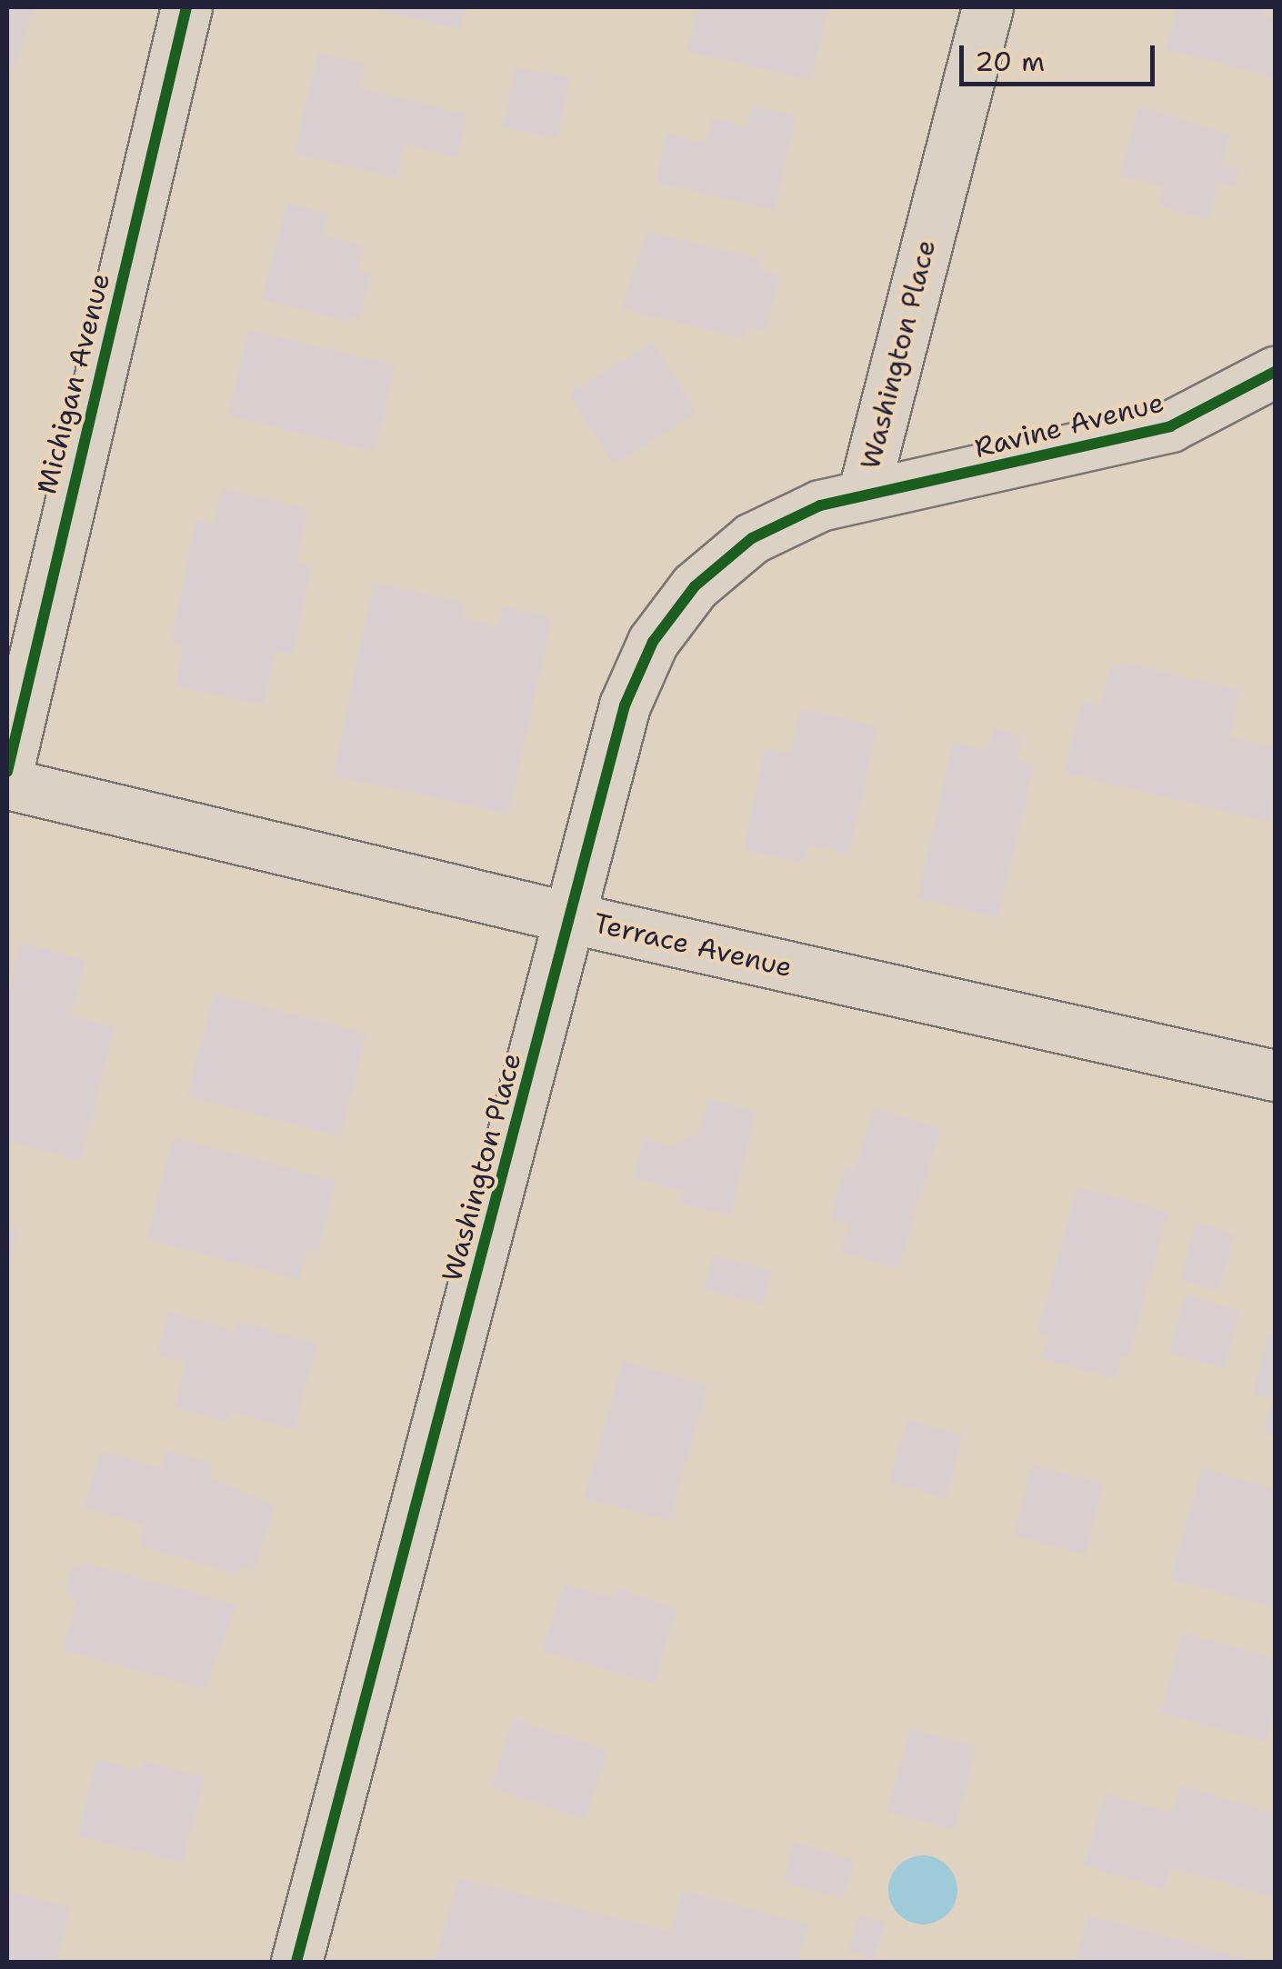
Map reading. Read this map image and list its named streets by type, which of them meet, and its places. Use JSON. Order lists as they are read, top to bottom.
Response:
{
  "streets": {
    "street": [
      "Washington Place",
      "Michigan Avenue",
      "Ravine Avenue",
      "Terrace Avenue"
    ]
  },
  "crossings": [
    ["Washington Place", "Ravine Avenue"],
    ["Washington Place", "Terrace Avenue"]
  ],
  "scale_bar": "20 m"
}
